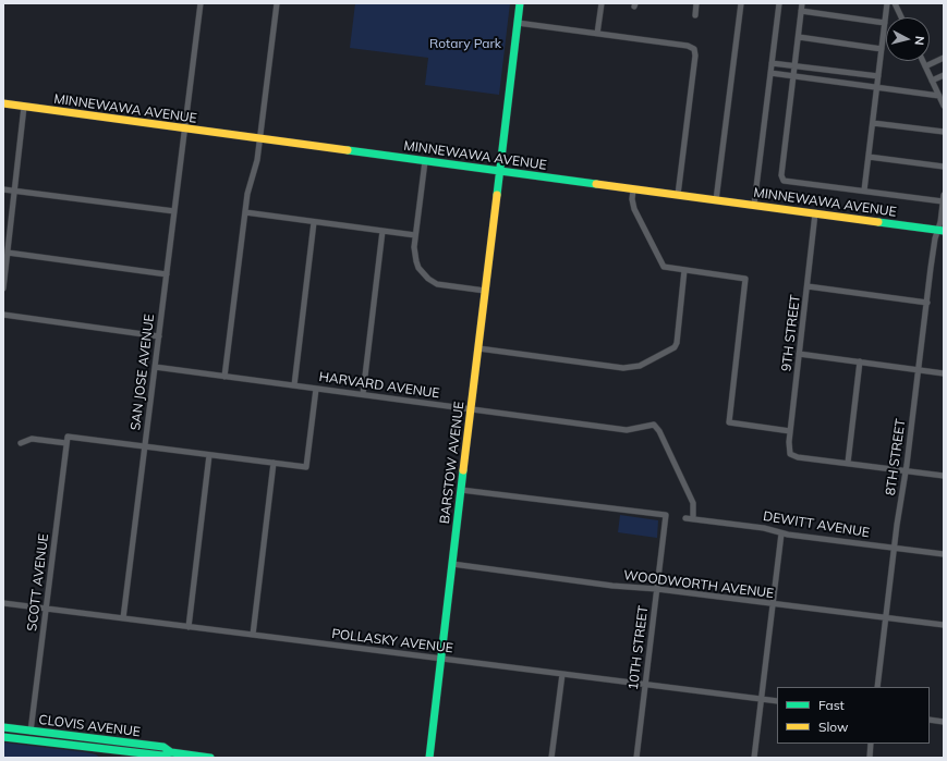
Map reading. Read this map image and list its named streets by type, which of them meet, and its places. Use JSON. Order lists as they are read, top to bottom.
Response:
{
  "streets": {
    "main road": ["MINNEWAWA AVENUE", "BARSTOW AVENUE", "CLOVIS AVENUE"],
    "street": [
      "9TH STREET",
      "SAN JOSE AVENUE",
      "HARVARD AVENUE",
      "8TH STREET",
      "DEWITT AVENUE",
      "SCOTT AVENUE",
      "WOODWORTH AVENUE",
      "POLLASKY AVENUE",
      "10TH STREET"
    ]
  },
  "crossings": [
    ["MINNEWAWA AVENUE", "9TH STREET"],
    ["MINNEWAWA AVENUE", "SAN JOSE AVENUE"],
    ["MINNEWAWA AVENUE", "8TH STREET"],
    ["MINNEWAWA AVENUE", "BARSTOW AVENUE"],
    ["SAN JOSE AVENUE", "HARVARD AVENUE"],
    ["SAN JOSE AVENUE", "SCOTT AVENUE"],
    ["SAN JOSE AVENUE", "POLLASKY AVENUE"],
    ["HARVARD AVENUE", "BARSTOW AVENUE"],
    ["HARVARD AVENUE", "DEWITT AVENUE"],
    ["8TH STREET", "DEWITT AVENUE"],
    ["8TH STREET", "WOODWORTH AVENUE"],
    ["BARSTOW AVENUE", "WOODWORTH AVENUE"],
    ["BARSTOW AVENUE", "POLLASKY AVENUE"],
    ["BARSTOW AVENUE", "10TH STREET"],
    ["SCOTT AVENUE", "POLLASKY AVENUE"],
    ["SCOTT AVENUE", "CLOVIS AVENUE"],
    ["WOODWORTH AVENUE", "10TH STREET"],
    ["POLLASKY AVENUE", "10TH STREET"]
  ],
  "parks": ["Rotary Park"],
  "legend": ["Fast", "Slow"],
  "north": "right"
}
